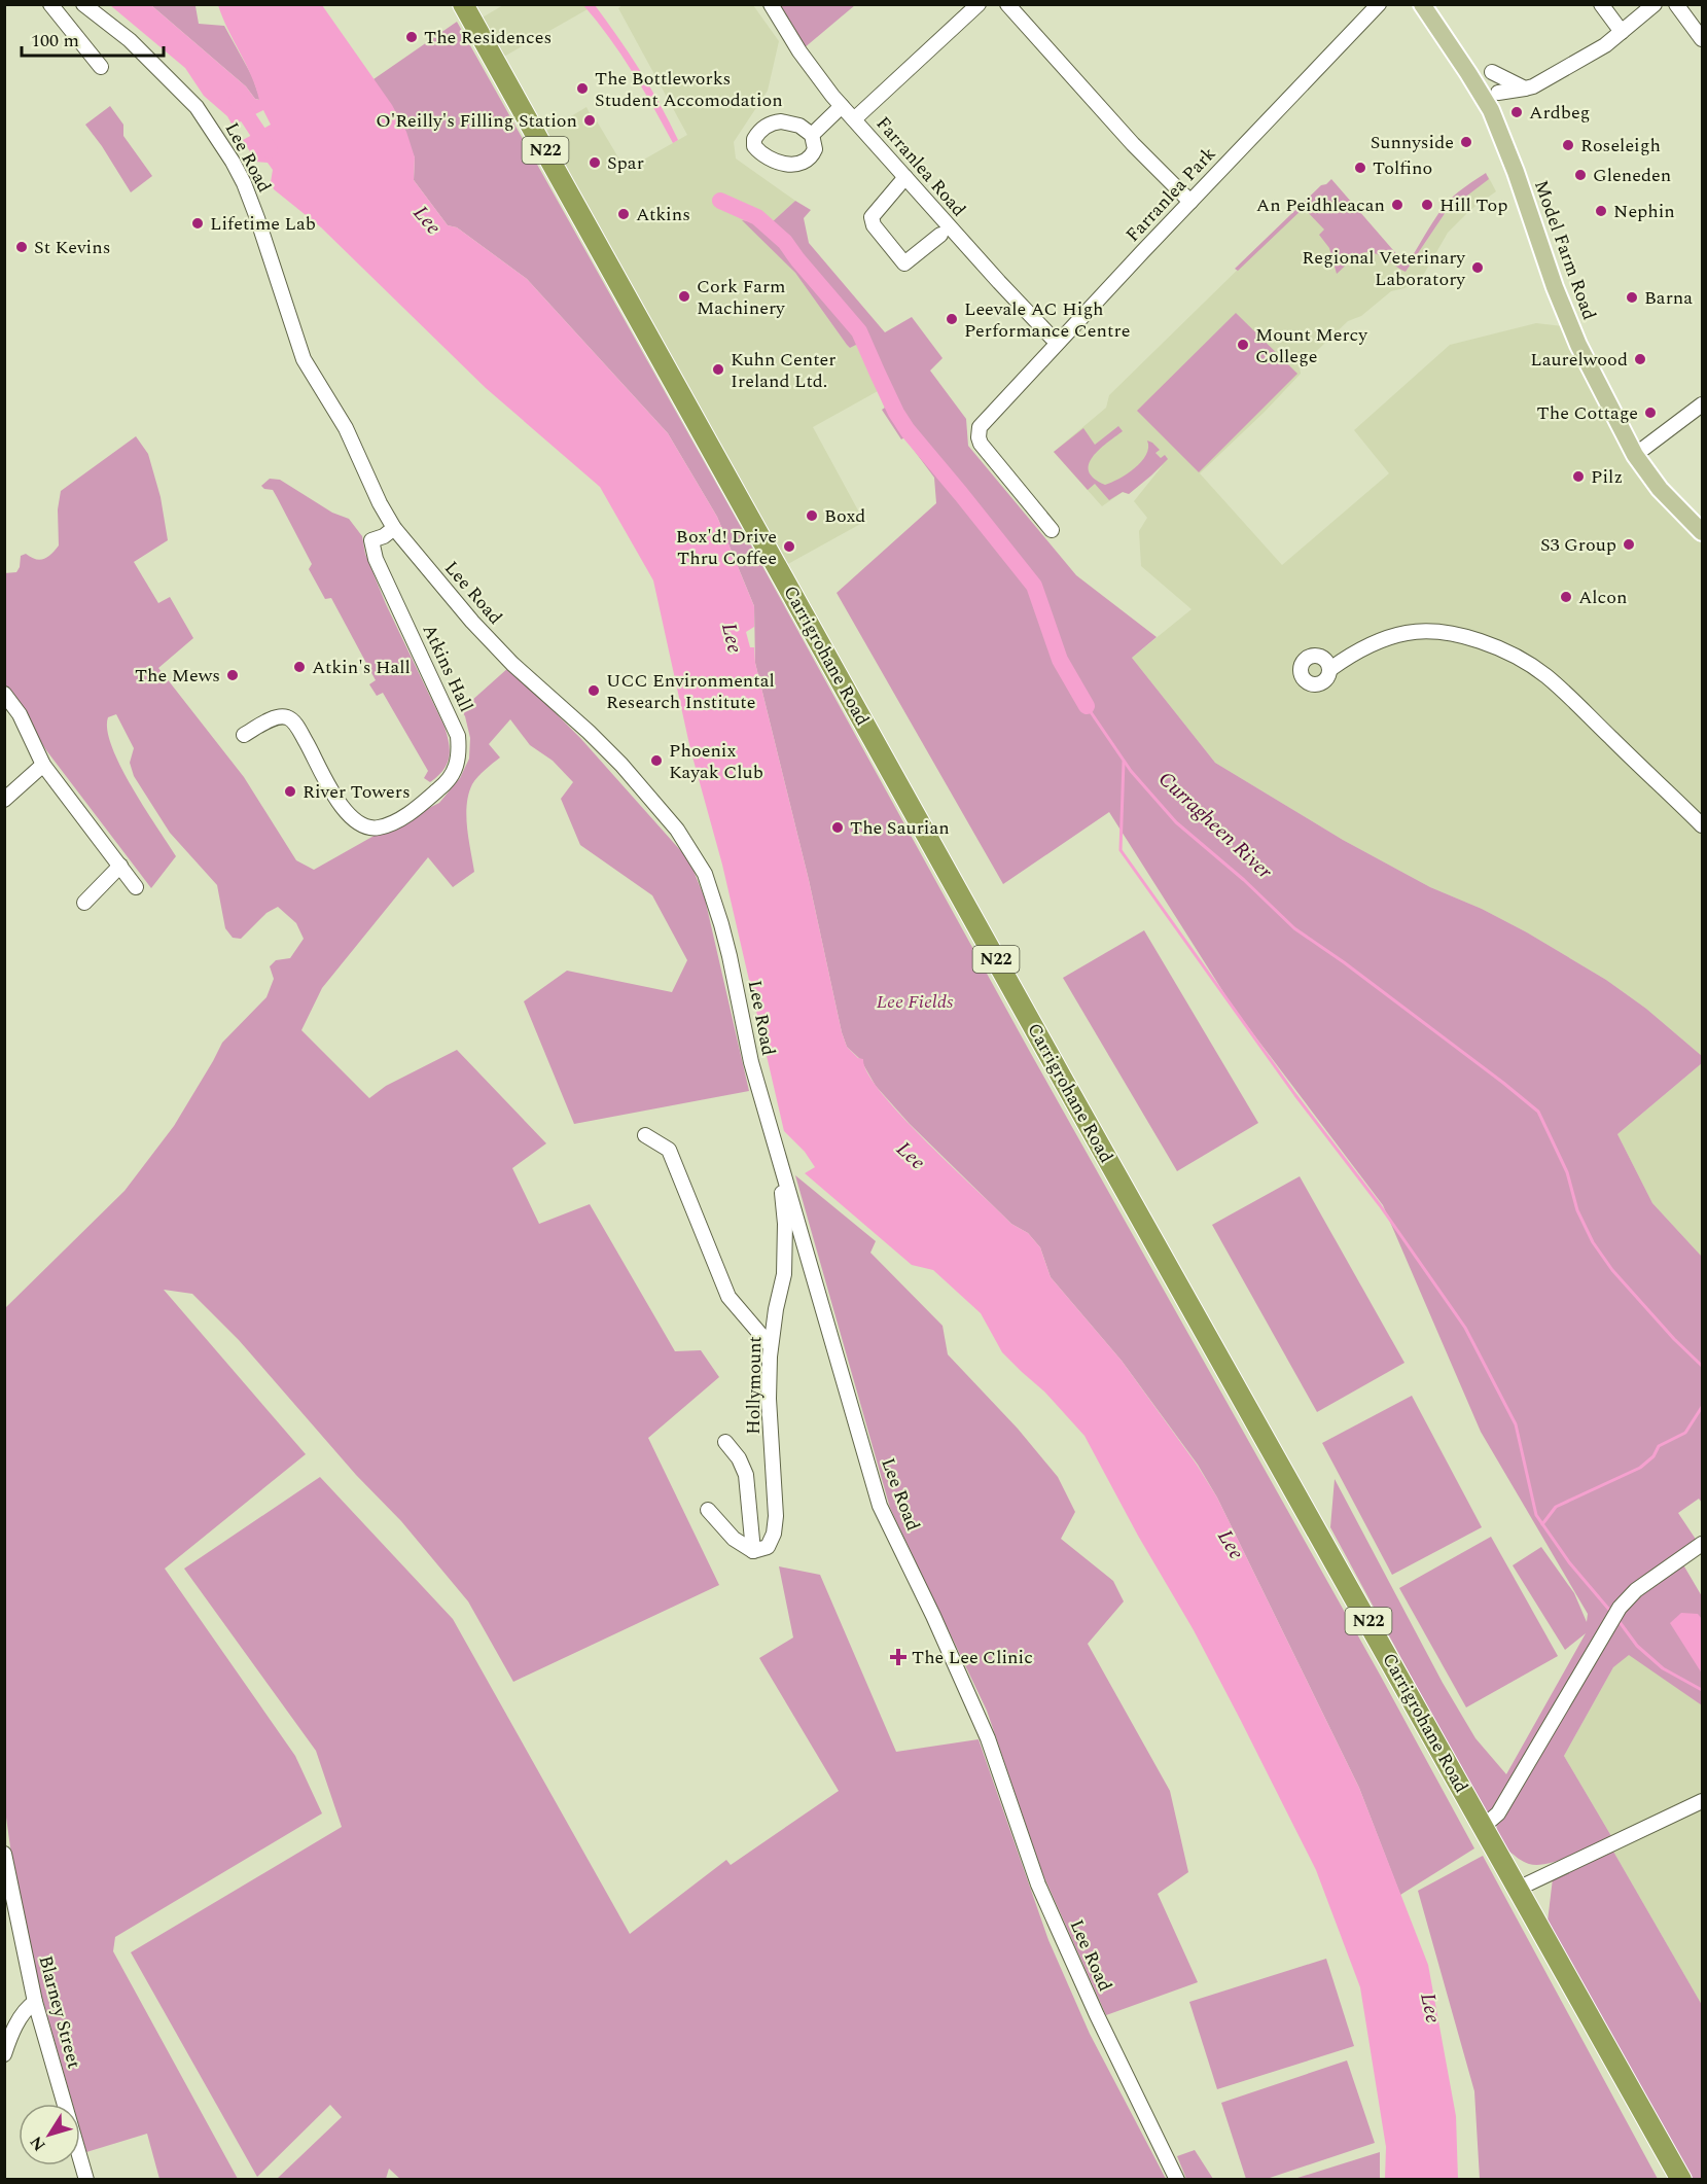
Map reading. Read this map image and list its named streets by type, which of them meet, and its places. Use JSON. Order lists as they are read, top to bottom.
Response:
{
  "streets": {
    "highway": ["N22", "Carrigrohane Road"],
    "main road": ["Model Farm Road"],
    "street": [
      "Lee Road",
      "Farranlea Road",
      "Farranlea Park",
      "Atkins Hall",
      "Hollymount",
      "Blarney Street"
    ]
  },
  "crossings": [
    ["Lee Road", "Atkins Hall"],
    ["Lee Road", "Hollymount"],
    ["Farranlea Road", "Farranlea Park"]
  ],
  "water": ["Lee", "Curragheen River"],
  "parks": ["Lee Fields"],
  "places": {
    "other": [
      "The Residences",
      "The Bottleworks Student Accomodation",
      "Ardbeg",
      "O'Reilly's Filling Station",
      "Sunnyside",
      "Roseleigh",
      "Spar",
      "Tolfino",
      "Gleneden",
      "An Peidhleacan",
      "Hill Top",
      "Nephin",
      "Atkins",
      "Lifetime Lab",
      "St Kevins",
      "Regional Veterinary Laboratory",
      "Cork Farm Machinery",
      "Barna",
      "Leevale AC High Performance Centre",
      "Mount Mercy College",
      "Laurelwood",
      "Kuhn Center Ireland Ltd.",
      "The Cottage",
      "Pilz",
      "Boxd",
      "S3 Group",
      "Box'd! Drive Thru Coffee",
      "Alcon",
      "Atkin's Hall",
      "The Mews",
      "UCC Environmental Research Institute",
      "Phoenix Kayak Club",
      "River Towers",
      "The Saurian"
    ],
    "health": ["The Lee Clinic"]
  },
  "scale_bar": "100 m",
  "north": "bottom left"
}
